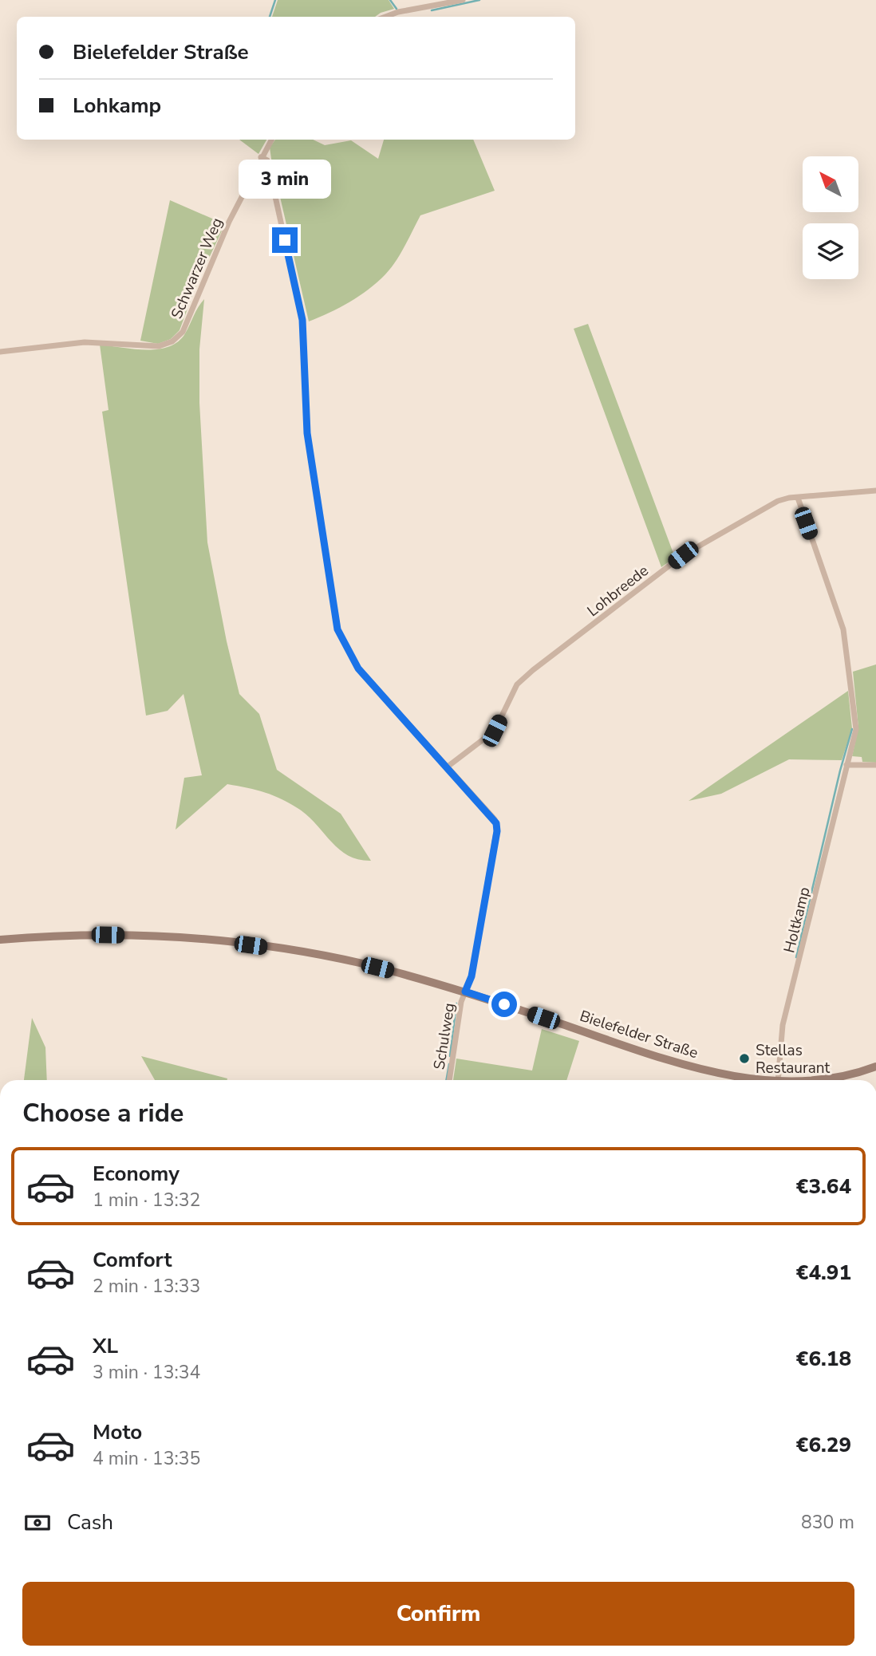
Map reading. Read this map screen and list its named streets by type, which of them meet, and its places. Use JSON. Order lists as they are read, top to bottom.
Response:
{
  "streets": {
    "main road": ["Bielefelder Straße"],
    "street": [
      "Schwarzer Weg",
      "Lohbreede",
      "Holtkamp",
      "Schulweg"
    ]
  },
  "crossings": [
    ["Lohbreede", "Holtkamp"],
    ["Lohbreede", "Schulweg"],
    ["Bielefelder Straße", "Schulweg"]
  ],
  "places": ["Stellas Restaurant"],
  "north": "top left",
  "page": {
    "banner": ["Bielefelder Straße", "Lohkamp"],
    "bubble": "3 min",
    "heading": "Choose a ride",
    "list": [
      {
        "name": "Economy",
        "note": "1 min · 13:32",
        "value": "€3.64"
      },
      {
        "name": "Comfort",
        "note": "2 min · 13:33",
        "value": "€4.91"
      },
      {
        "name": "XL",
        "note": "3 min · 13:34",
        "value": "€6.18"
      },
      {
        "name": "Moto",
        "note": "4 min · 13:35",
        "value": "€6.29"
      }
    ],
    "pay": ["Cash", "830 m"],
    "buttons": "Confirm"
  }
}
